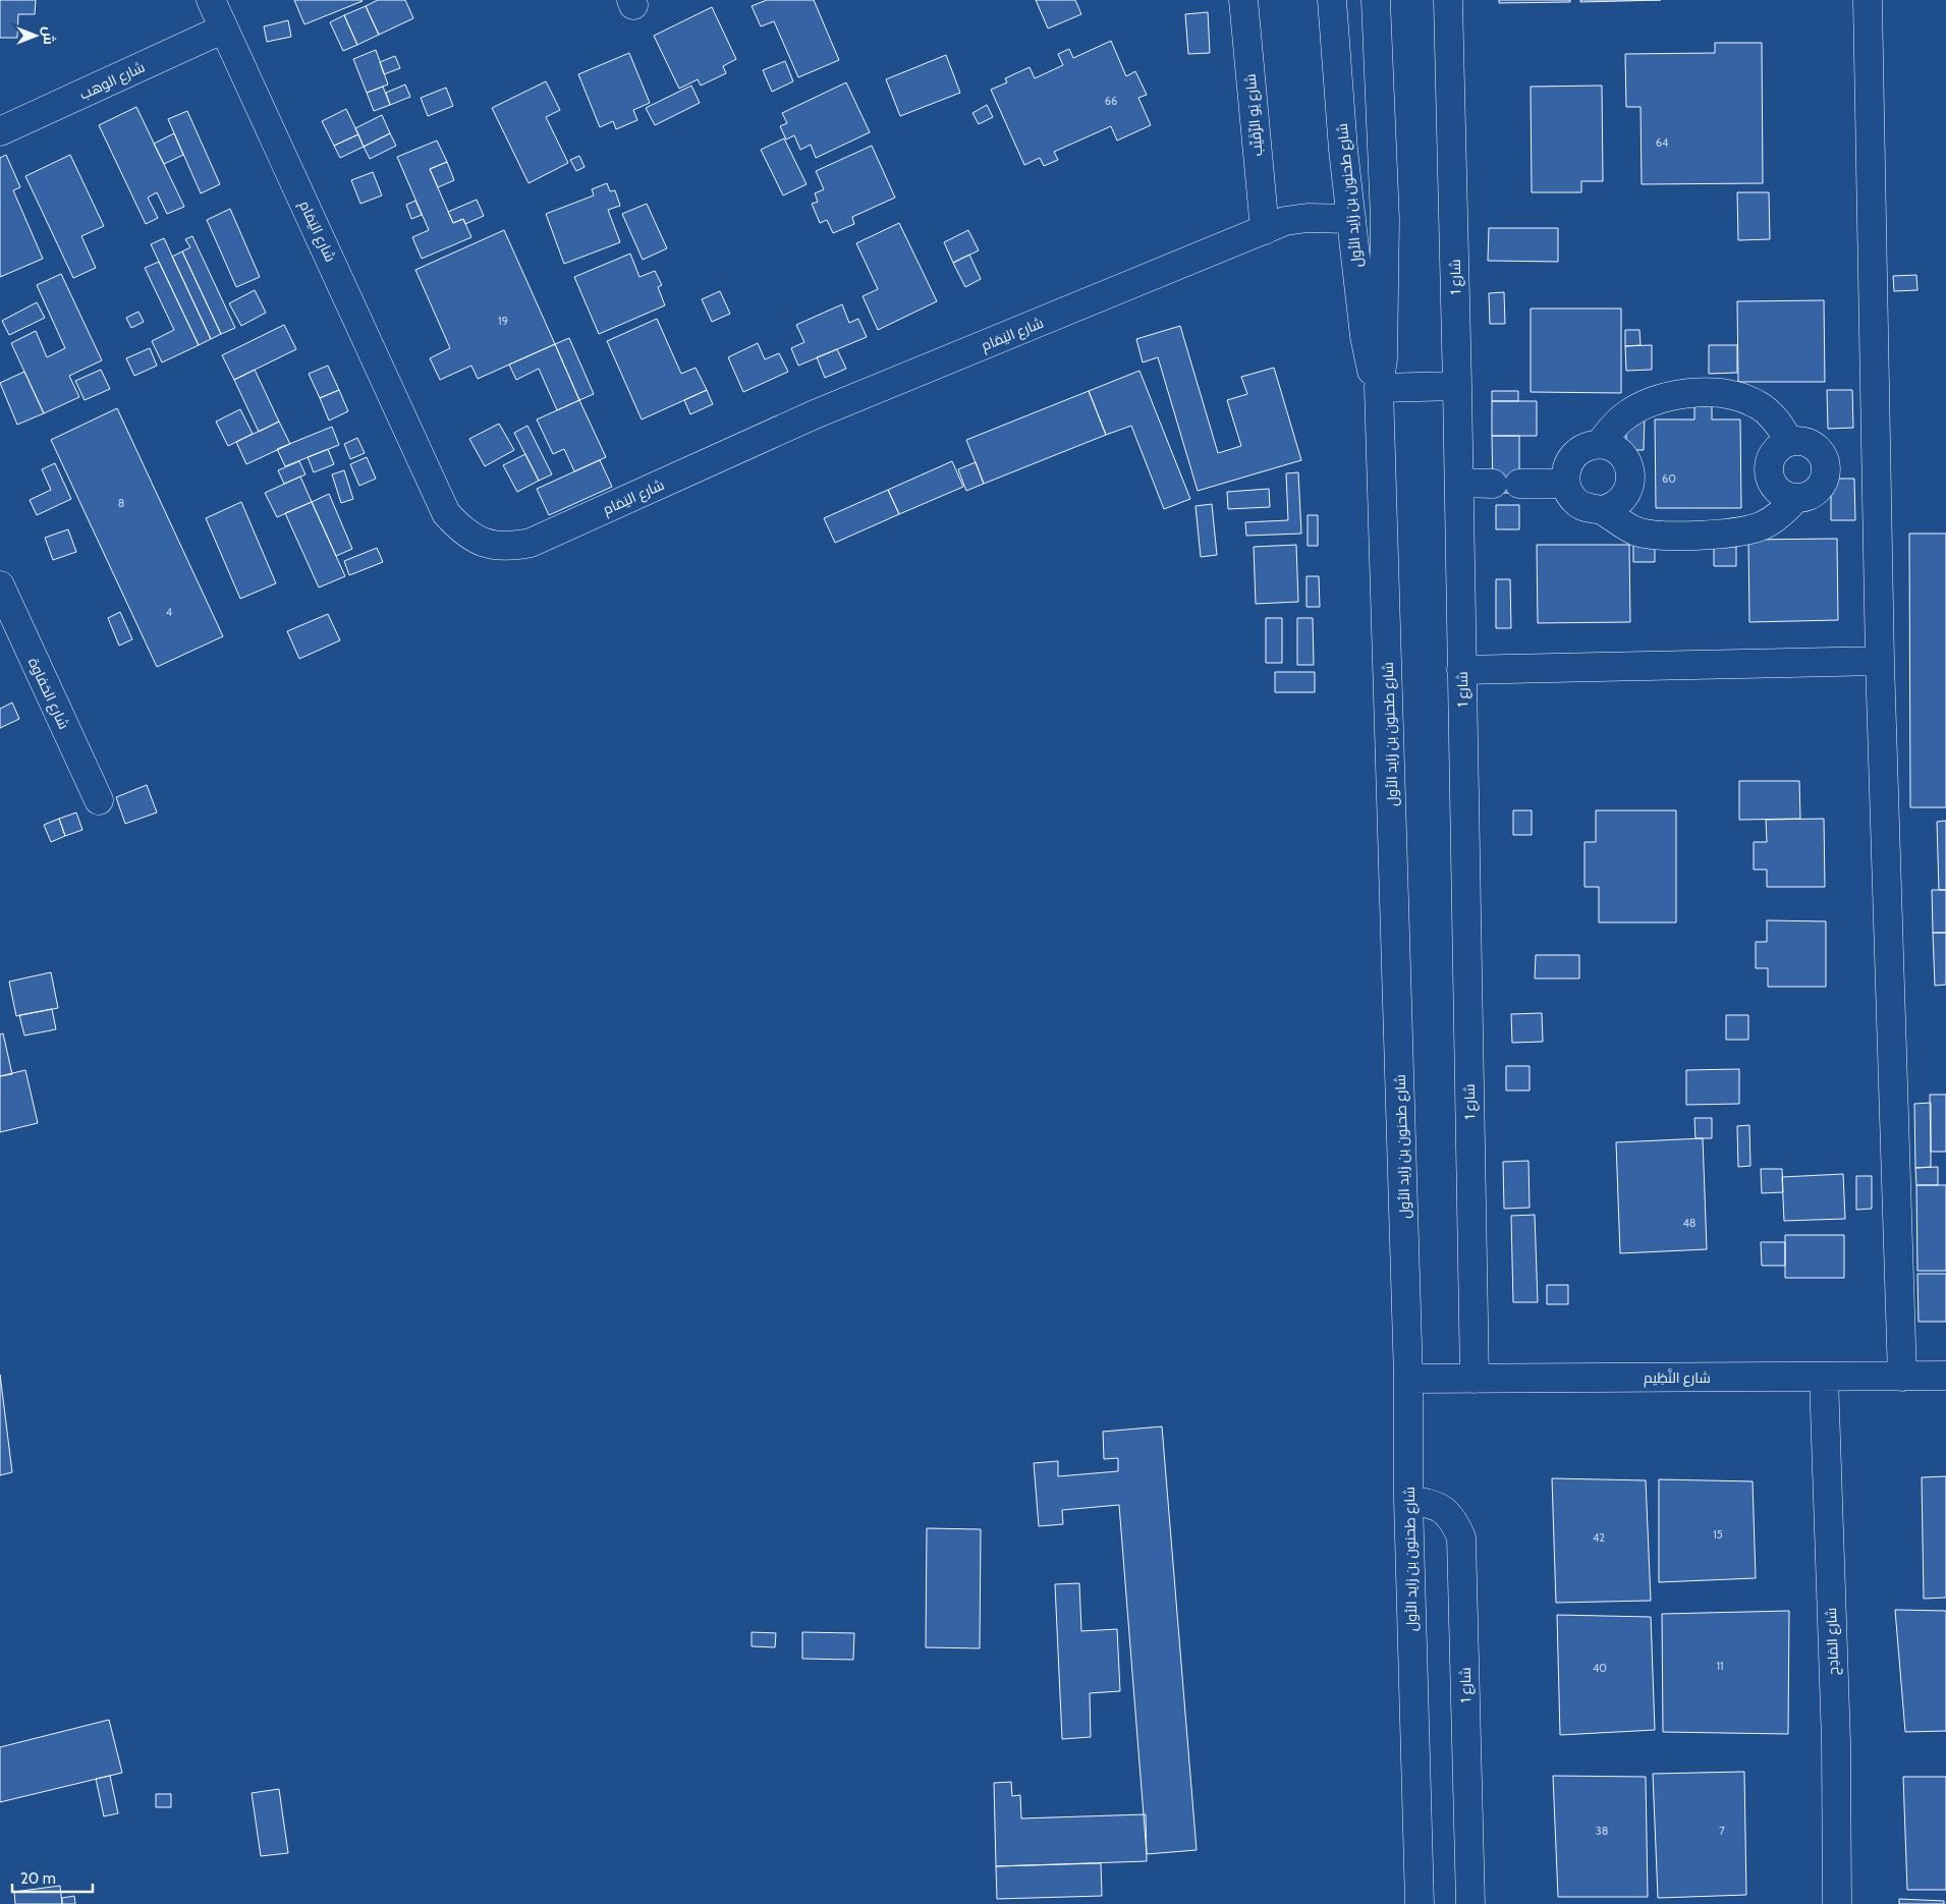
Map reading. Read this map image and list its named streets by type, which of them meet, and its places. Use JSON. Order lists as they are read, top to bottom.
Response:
{
  "streets": {
    "street": [
      "شارع الوهب",
      "شارع يَو الرِّقَيِّب",
      "شارع طحنون بن زايد الأول",
      "شارع اليَمَام",
      "شارع 1",
      "شارع الحَفاوة",
      "شارع النَّظِيم",
      "شارع المَادِح"
    ]
  },
  "crossings": [
    ["شارع الوهب", "شارع اليَمَام"],
    ["شارع يَو الرِّقَيِّب", "شارع اليَمَام"],
    ["شارع طحنون بن زايد الأول", "شارع اليَمَام"],
    ["شارع طحنون بن زايد الأول", "شارع 1"],
    ["شارع طحنون بن زايد الأول", "شارع النَّظِيم"],
    ["شارع 1", "شارع النَّظِيم"],
    ["شارع النَّظِيم", "شارع المَادِح"]
  ],
  "house_numbers": [
    "66",
    "64",
    "19",
    "60",
    "8",
    "4",
    "48",
    "15",
    "42",
    "11",
    "40",
    "38",
    "7"
  ],
  "scale_bar": "20 m",
  "north": "right"
}
